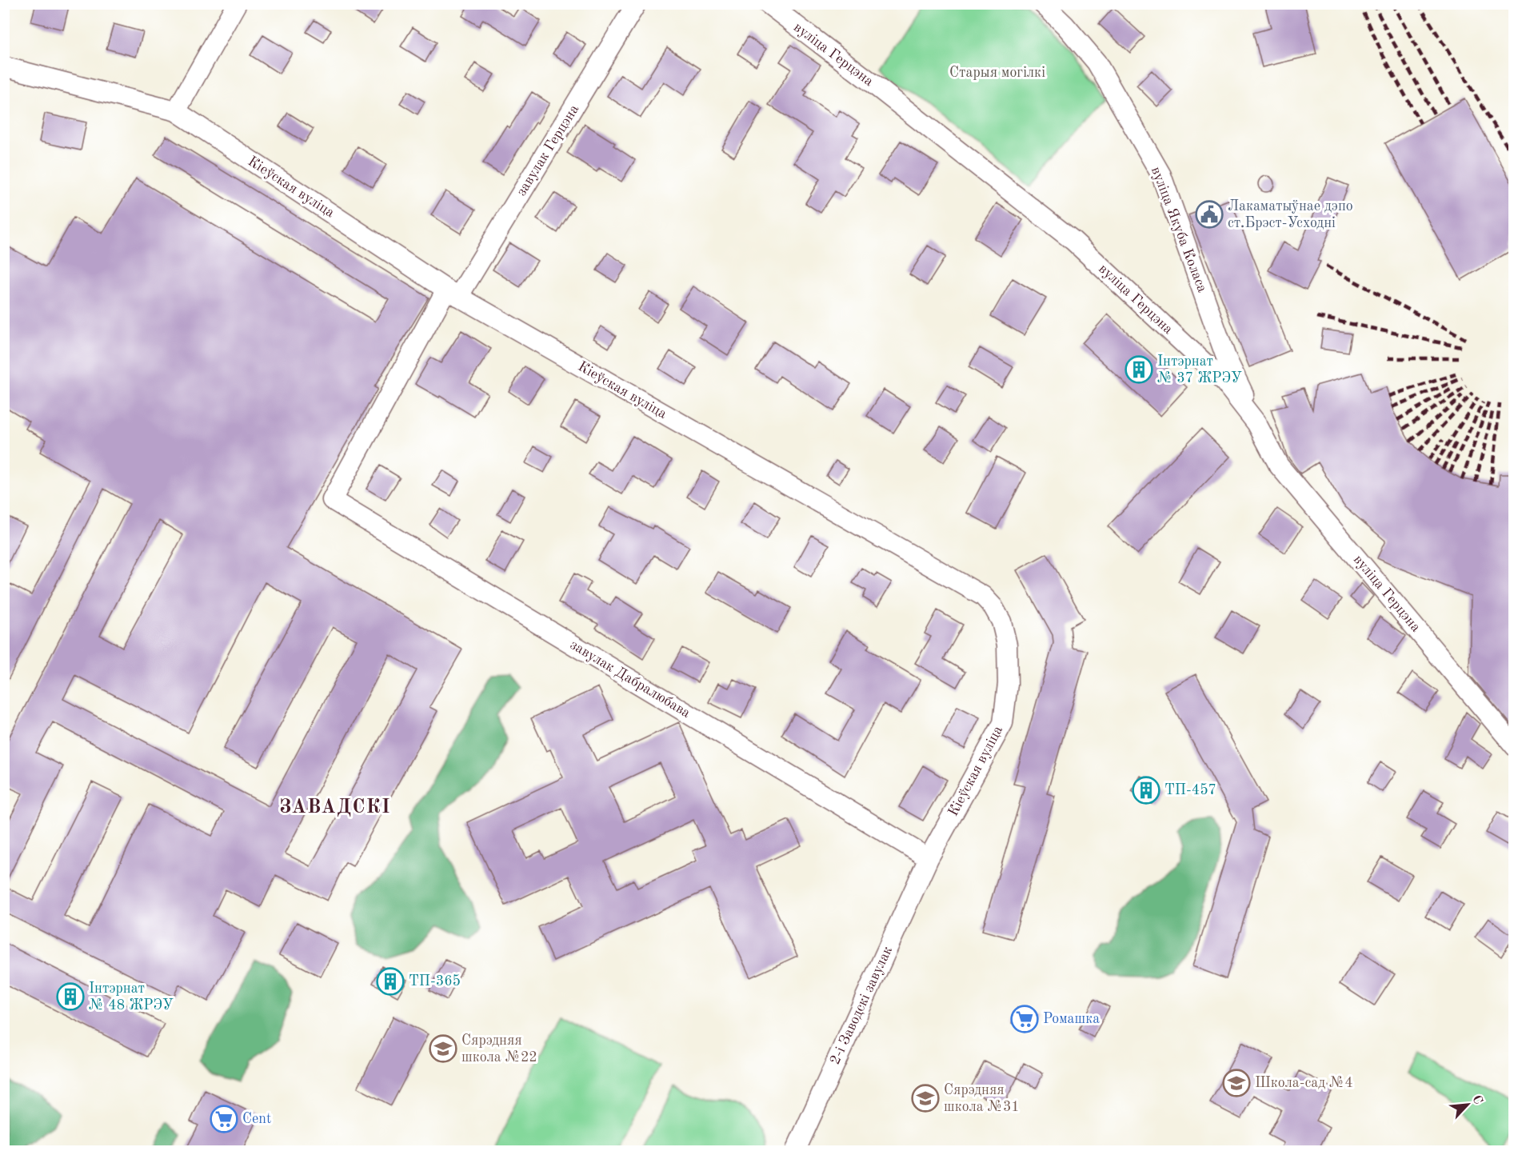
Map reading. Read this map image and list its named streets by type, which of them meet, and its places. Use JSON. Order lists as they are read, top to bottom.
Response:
{
  "streets": {
    "street": [
      "вуліца Герцэна",
      "завулак Герцэна",
      "Кіеўская вуліца",
      "вуліца Якуба Коласа",
      "завулак Дабралюбава",
      "2-і Заводскі завулак"
    ]
  },
  "crossings": [
    ["вуліца Герцэна", "вуліца Якуба Коласа"],
    ["завулак Герцэна", "Кіеўская вуліца"],
    ["завулак Герцэна", "завулак Дабралюбава"],
    ["Кіеўская вуліца", "завулак Дабралюбава"],
    ["Кіеўская вуліца", "2-і Заводскі завулак"],
    ["завулак Дабралюбава", "2-і Заводскі завулак"]
  ],
  "districts": ["ЗАВАДСКІ"],
  "parks": ["Старыя могілкі"],
  "places": {
    "public building": ["Лакаматыўнае дэпо ст.Брэст-Усходні"],
    "building": [
      "Інтэрнат № 37 ЖРЭУ",
      "ТП-457",
      "ТП-365",
      "Інтэрнат № 48 ЖРЭУ"
    ],
    "supermarket": ["Ромашка", "Cent"],
    "school or university": ["Сярэдняя школа №22", "Школа-сад №4", "Сярэдняя школа №31"]
  },
  "north": "top right"
}
